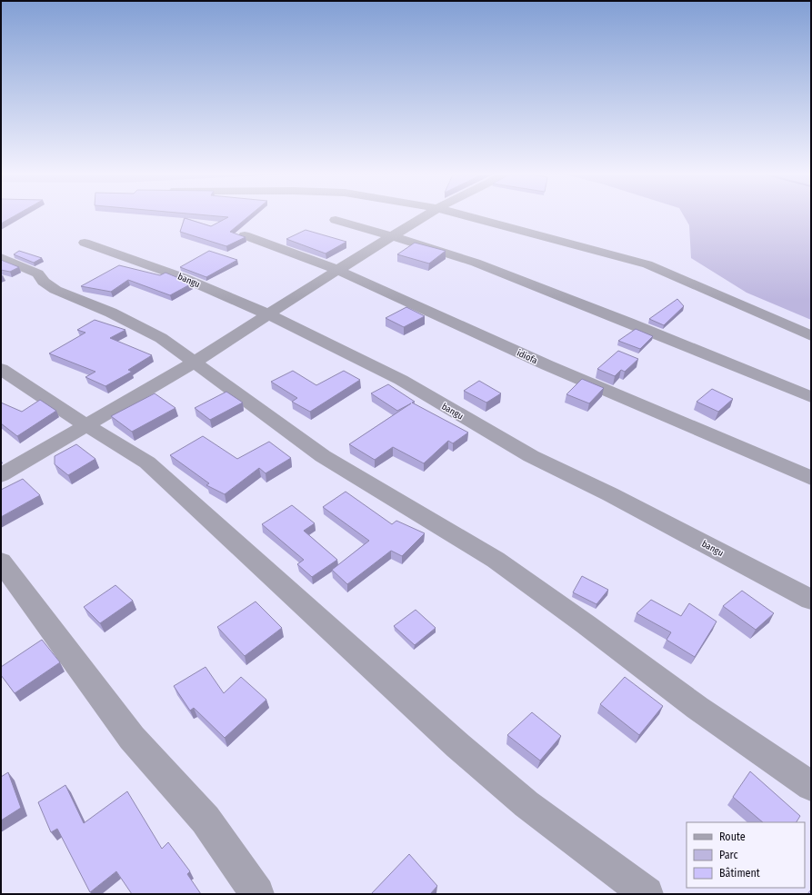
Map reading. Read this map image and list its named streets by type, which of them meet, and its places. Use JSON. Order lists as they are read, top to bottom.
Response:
{
  "streets": {
    "street": ["bangu", "idiofa"]
  },
  "legend": ["Route", "Parc", "Bâtiment"]
}
